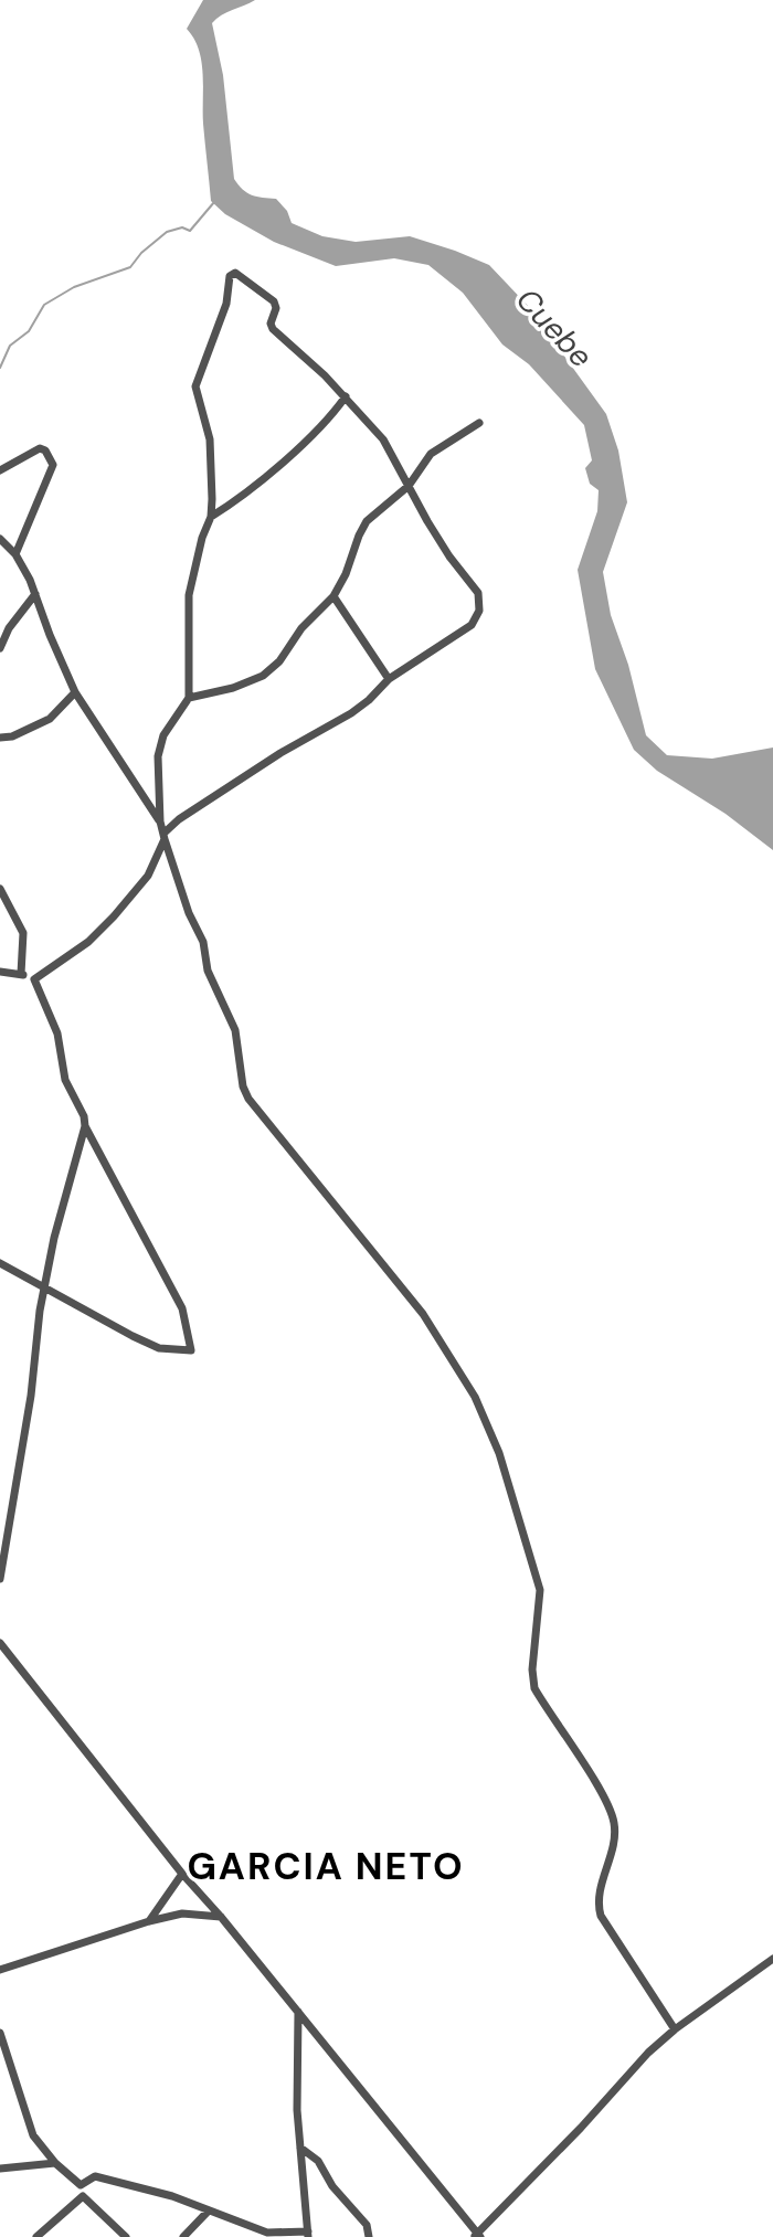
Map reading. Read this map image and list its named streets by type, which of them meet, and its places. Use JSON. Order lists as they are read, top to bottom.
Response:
{
  "districts": ["GARCIA NETO"],
  "water": ["Cuebe"]
}
